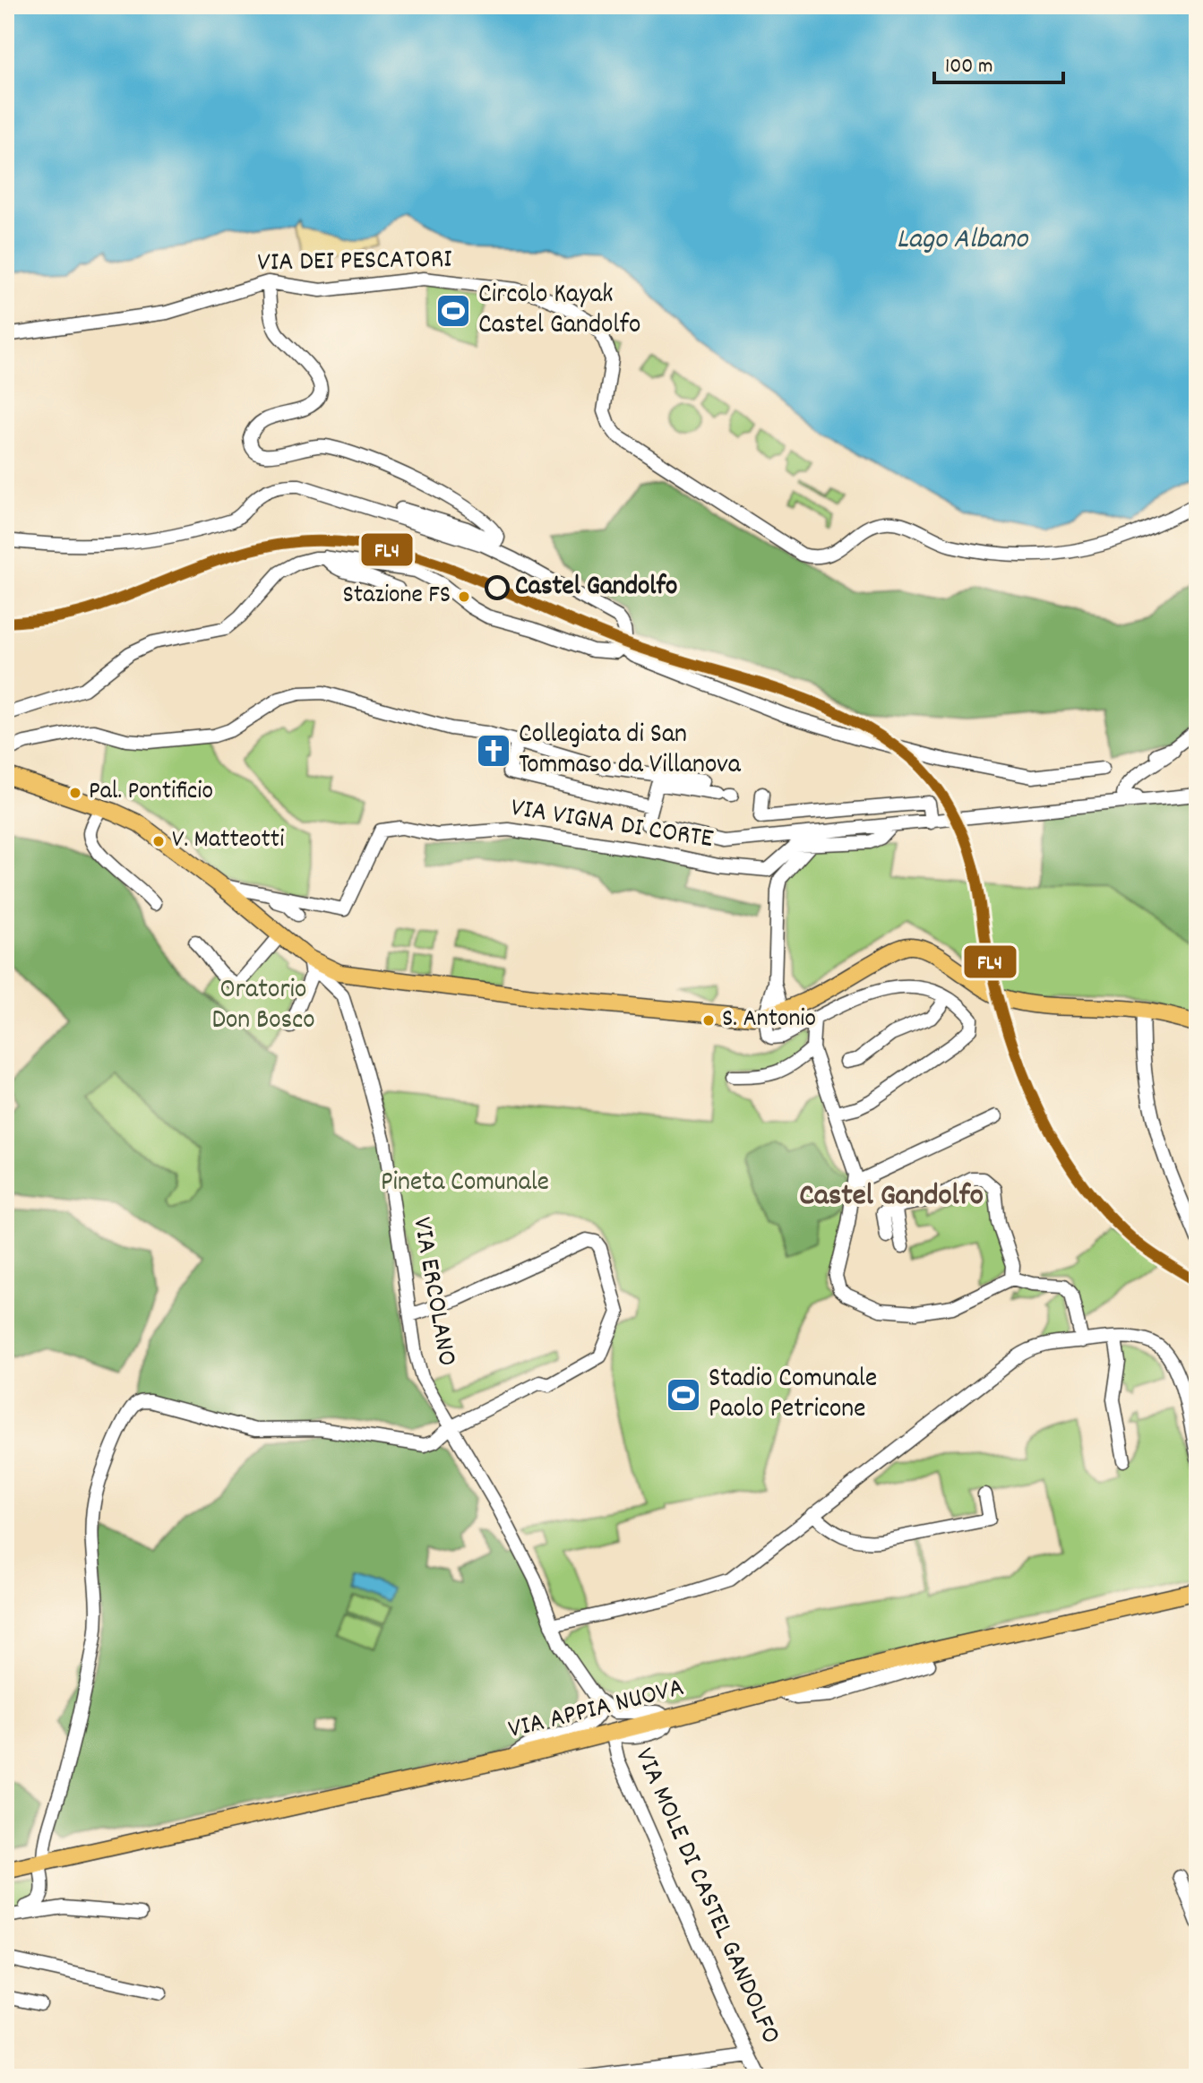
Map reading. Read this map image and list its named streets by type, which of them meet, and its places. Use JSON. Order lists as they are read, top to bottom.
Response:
{
  "streets": {
    "main road": ["VIA APPIA NUOVA"],
    "street": [
      "VIA DEI PESCATORI",
      "VIA VIGNA DI CORTE",
      "VIA ERCOLANO",
      "VIA MOLE DI CASTEL GANDOLFO"
    ]
  },
  "crossings": [
    ["VIA APPIA NUOVA", "VIA MOLE DI CASTEL GANDOLFO"]
  ],
  "districts": ["Castel Gandolfo"],
  "water": ["Lago Albano"],
  "parks": ["Oratorio Don Bosco", "Pineta Comunale"],
  "places": {
    "sports": ["Circolo Kayak Castel Gandolfo", "Stadio Comunale Paolo Petricone"],
    "other": [
      "Castel Gandolfo",
      "Stazione FS",
      "Pal. Pontificio",
      "V. Matteotti",
      "S. Antonio"
    ],
    "church": ["Collegiata di San Tommaso da Villanova"]
  },
  "lines": ["transit line FL4"],
  "scale_bar": "100 m"
}
